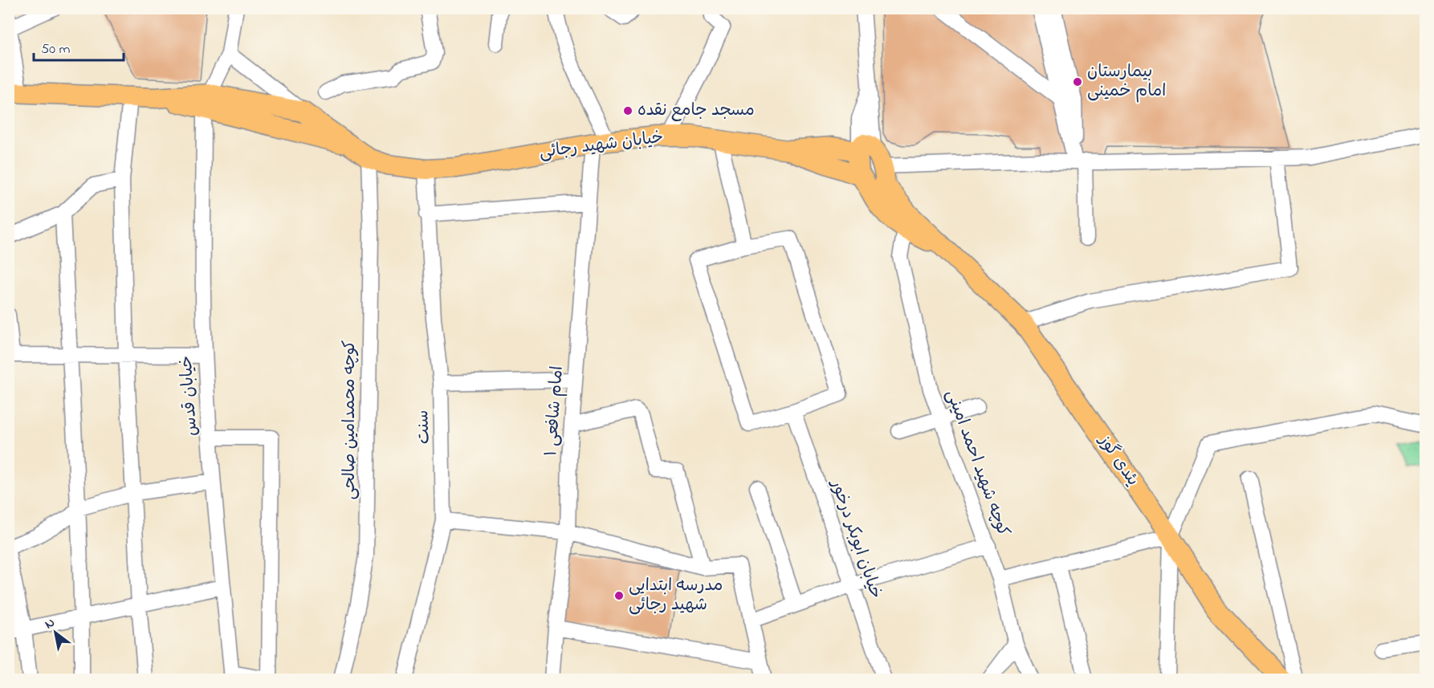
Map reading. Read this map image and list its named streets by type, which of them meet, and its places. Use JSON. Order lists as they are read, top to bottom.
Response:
{
  "streets": {
    "main road": ["خیابان شهید رجائی", "یئدی گوز"],
    "street": [
      "خیابان قدس",
      "امام شافعی ۱",
      "کوچه محمدامین صالحی",
      "سنت",
      "کوچه شهید احمد امینی",
      "خیابان ابوبکر درخور"
    ]
  },
  "crossings": [
    ["خیابان شهید رجائی", "خیابان قدس"],
    ["خیابان شهید رجائی", "امام شافعی ۱"],
    ["خیابان شهید رجائی", "کوچه محمدامین صالحی"],
    ["خیابان شهید رجائی", "سنت"]
  ],
  "places": ["بیمارستان امام خمینی", "مسجد جامع نقده", "مدرسه ابتدایی شهید رجائی"],
  "scale_bar": "50 m",
  "north": "top left"
}
